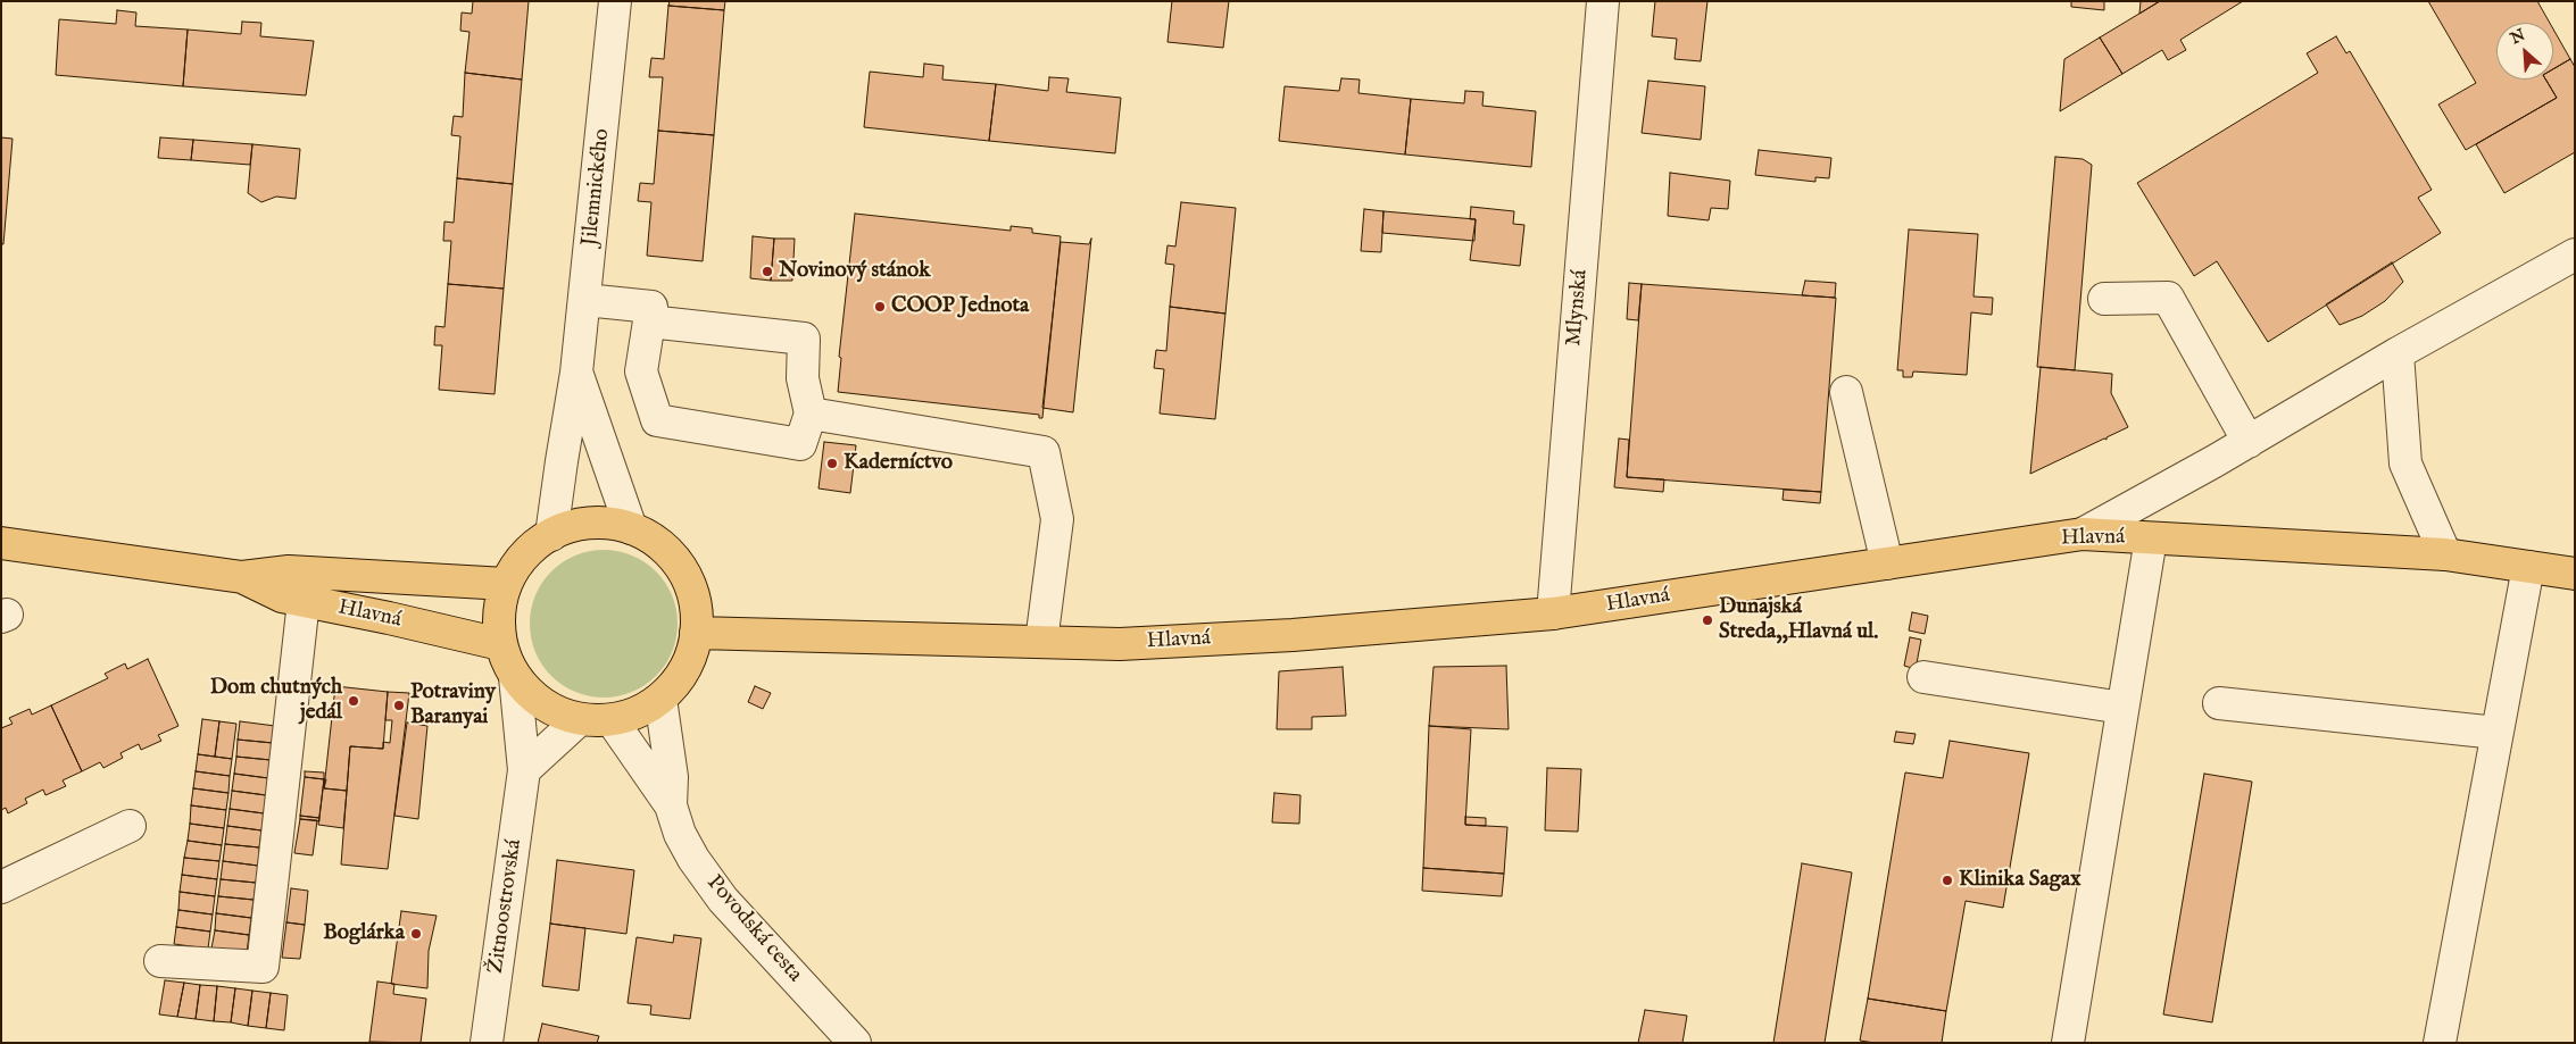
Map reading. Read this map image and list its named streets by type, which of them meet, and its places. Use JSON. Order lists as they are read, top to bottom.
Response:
{
  "streets": {
    "main road": ["Hlavná"],
    "street": [
      "Jilemnického",
      "Mlynská",
      "Žitnoostrovská",
      "Povodská cesta"
    ]
  },
  "crossings": [
    ["Jilemnického", "Hlavná"],
    ["Jilemnického", "Žitnoostrovská"],
    ["Jilemnického", "Povodská cesta"],
    ["Mlynská", "Hlavná"],
    ["Hlavná", "Žitnoostrovská"],
    ["Hlavná", "Povodská cesta"],
    ["Žitnoostrovská", "Povodská cesta"]
  ],
  "places": [
    "Novinový stánok",
    "COOP Jednota",
    "Kaderníctvo",
    "Dunajská Streda,,Hlavná ul.",
    "Dom chutných jedál",
    "Potraviny Baranyai",
    "Klinika Sagax",
    "Boglárka"
  ],
  "north": "top left"
}
